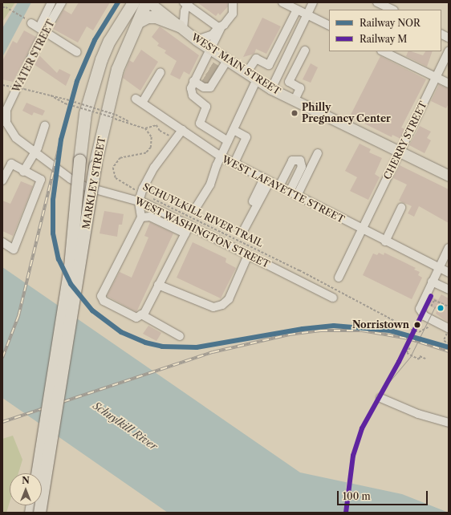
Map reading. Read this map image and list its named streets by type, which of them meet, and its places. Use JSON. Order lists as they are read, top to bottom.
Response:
{
  "streets": {
    "highway": ["MARKLEY STREET"],
    "main road": ["WEST MAIN STREET"],
    "street": [
      "WATER STREET",
      "CHERRY STREET",
      "WEST LAFAYETTE STREET",
      "WEST WASHINGTON STREET"
    ],
    "path": ["SCHUYLKILL RIVER TRAIL"]
  },
  "crossings": [
    ["WATER STREET", "WEST WASHINGTON STREET"],
    ["WEST MAIN STREET", "CHERRY STREET"],
    ["CHERRY STREET", "WEST LAFAYETTE STREET"]
  ],
  "water": ["Schuylkill River"],
  "places": ["Philly Pregnancy Center", "Norristown"],
  "lines": ["rail line NOR", "rail line M"],
  "legend": ["Railway NOR", "Railway M"],
  "scale_bar": "100 m",
  "north": "top"
}
